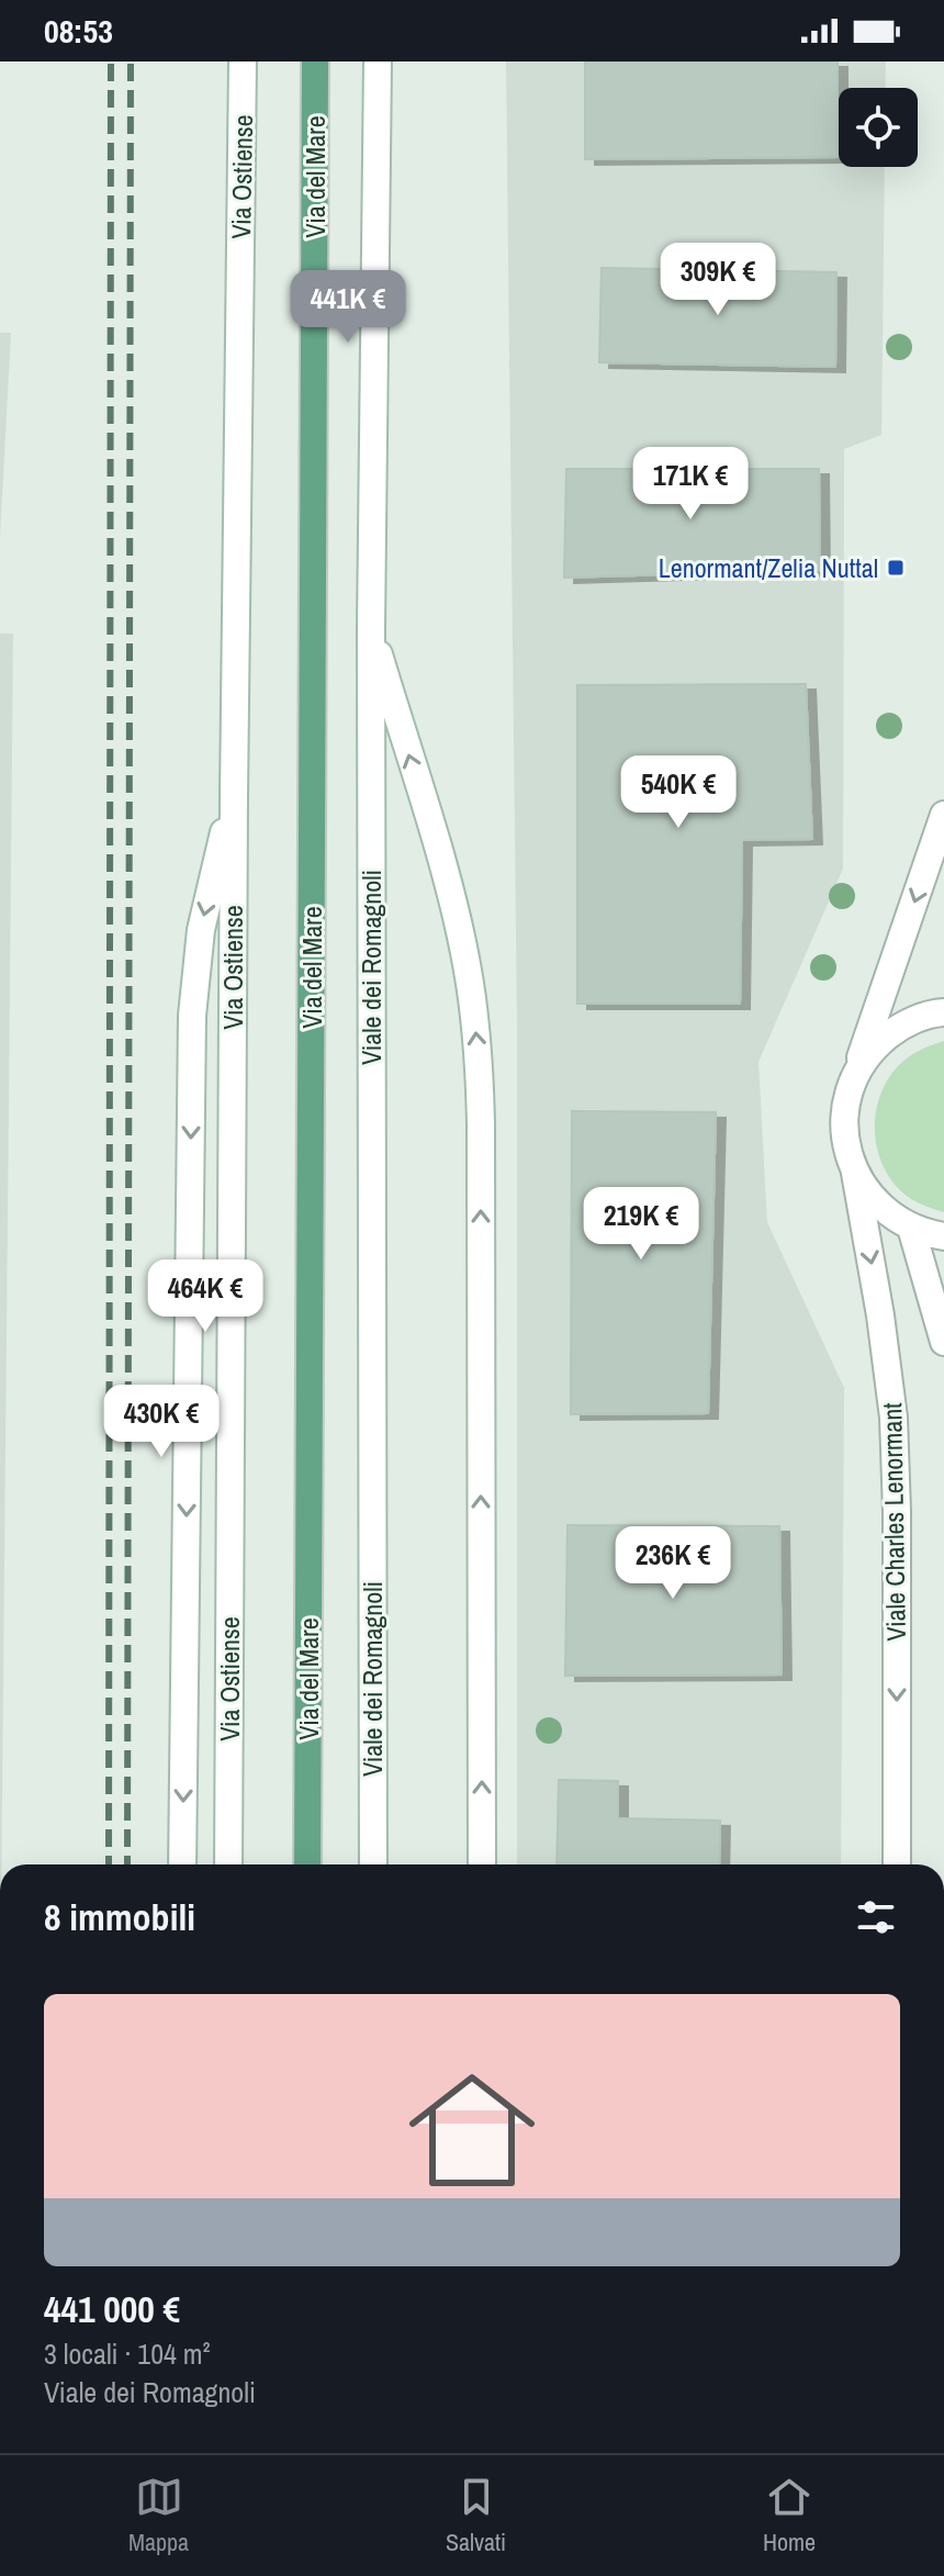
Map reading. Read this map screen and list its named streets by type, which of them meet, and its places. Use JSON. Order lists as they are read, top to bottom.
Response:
{
  "streets": {
    "main road": [
      "Via Ostiense",
      "Via del Mare",
      "Viale dei Romagnoli",
      "Viale Charles Lenormant"
    ]
  },
  "one_way": ["Viale Charles Lenormant"],
  "places": {
    "transit": ["Lenormant/Zelia Nuttal"]
  },
  "page": {
    "status": "08:53",
    "price": [
      "309K €",
      "441K €",
      "171K €",
      "540K €",
      "219K €",
      "464K €",
      "430K €",
      "236K €"
    ],
    "heading": "8 immobili",
    "list": [
      {
        "name": "441 000 €",
        "note": "3 locali · 104 m² · Viale dei Romagnoli"
      }
    ],
    "tabs": ["Mappa", "Salvati", "Home"]
  }
}
